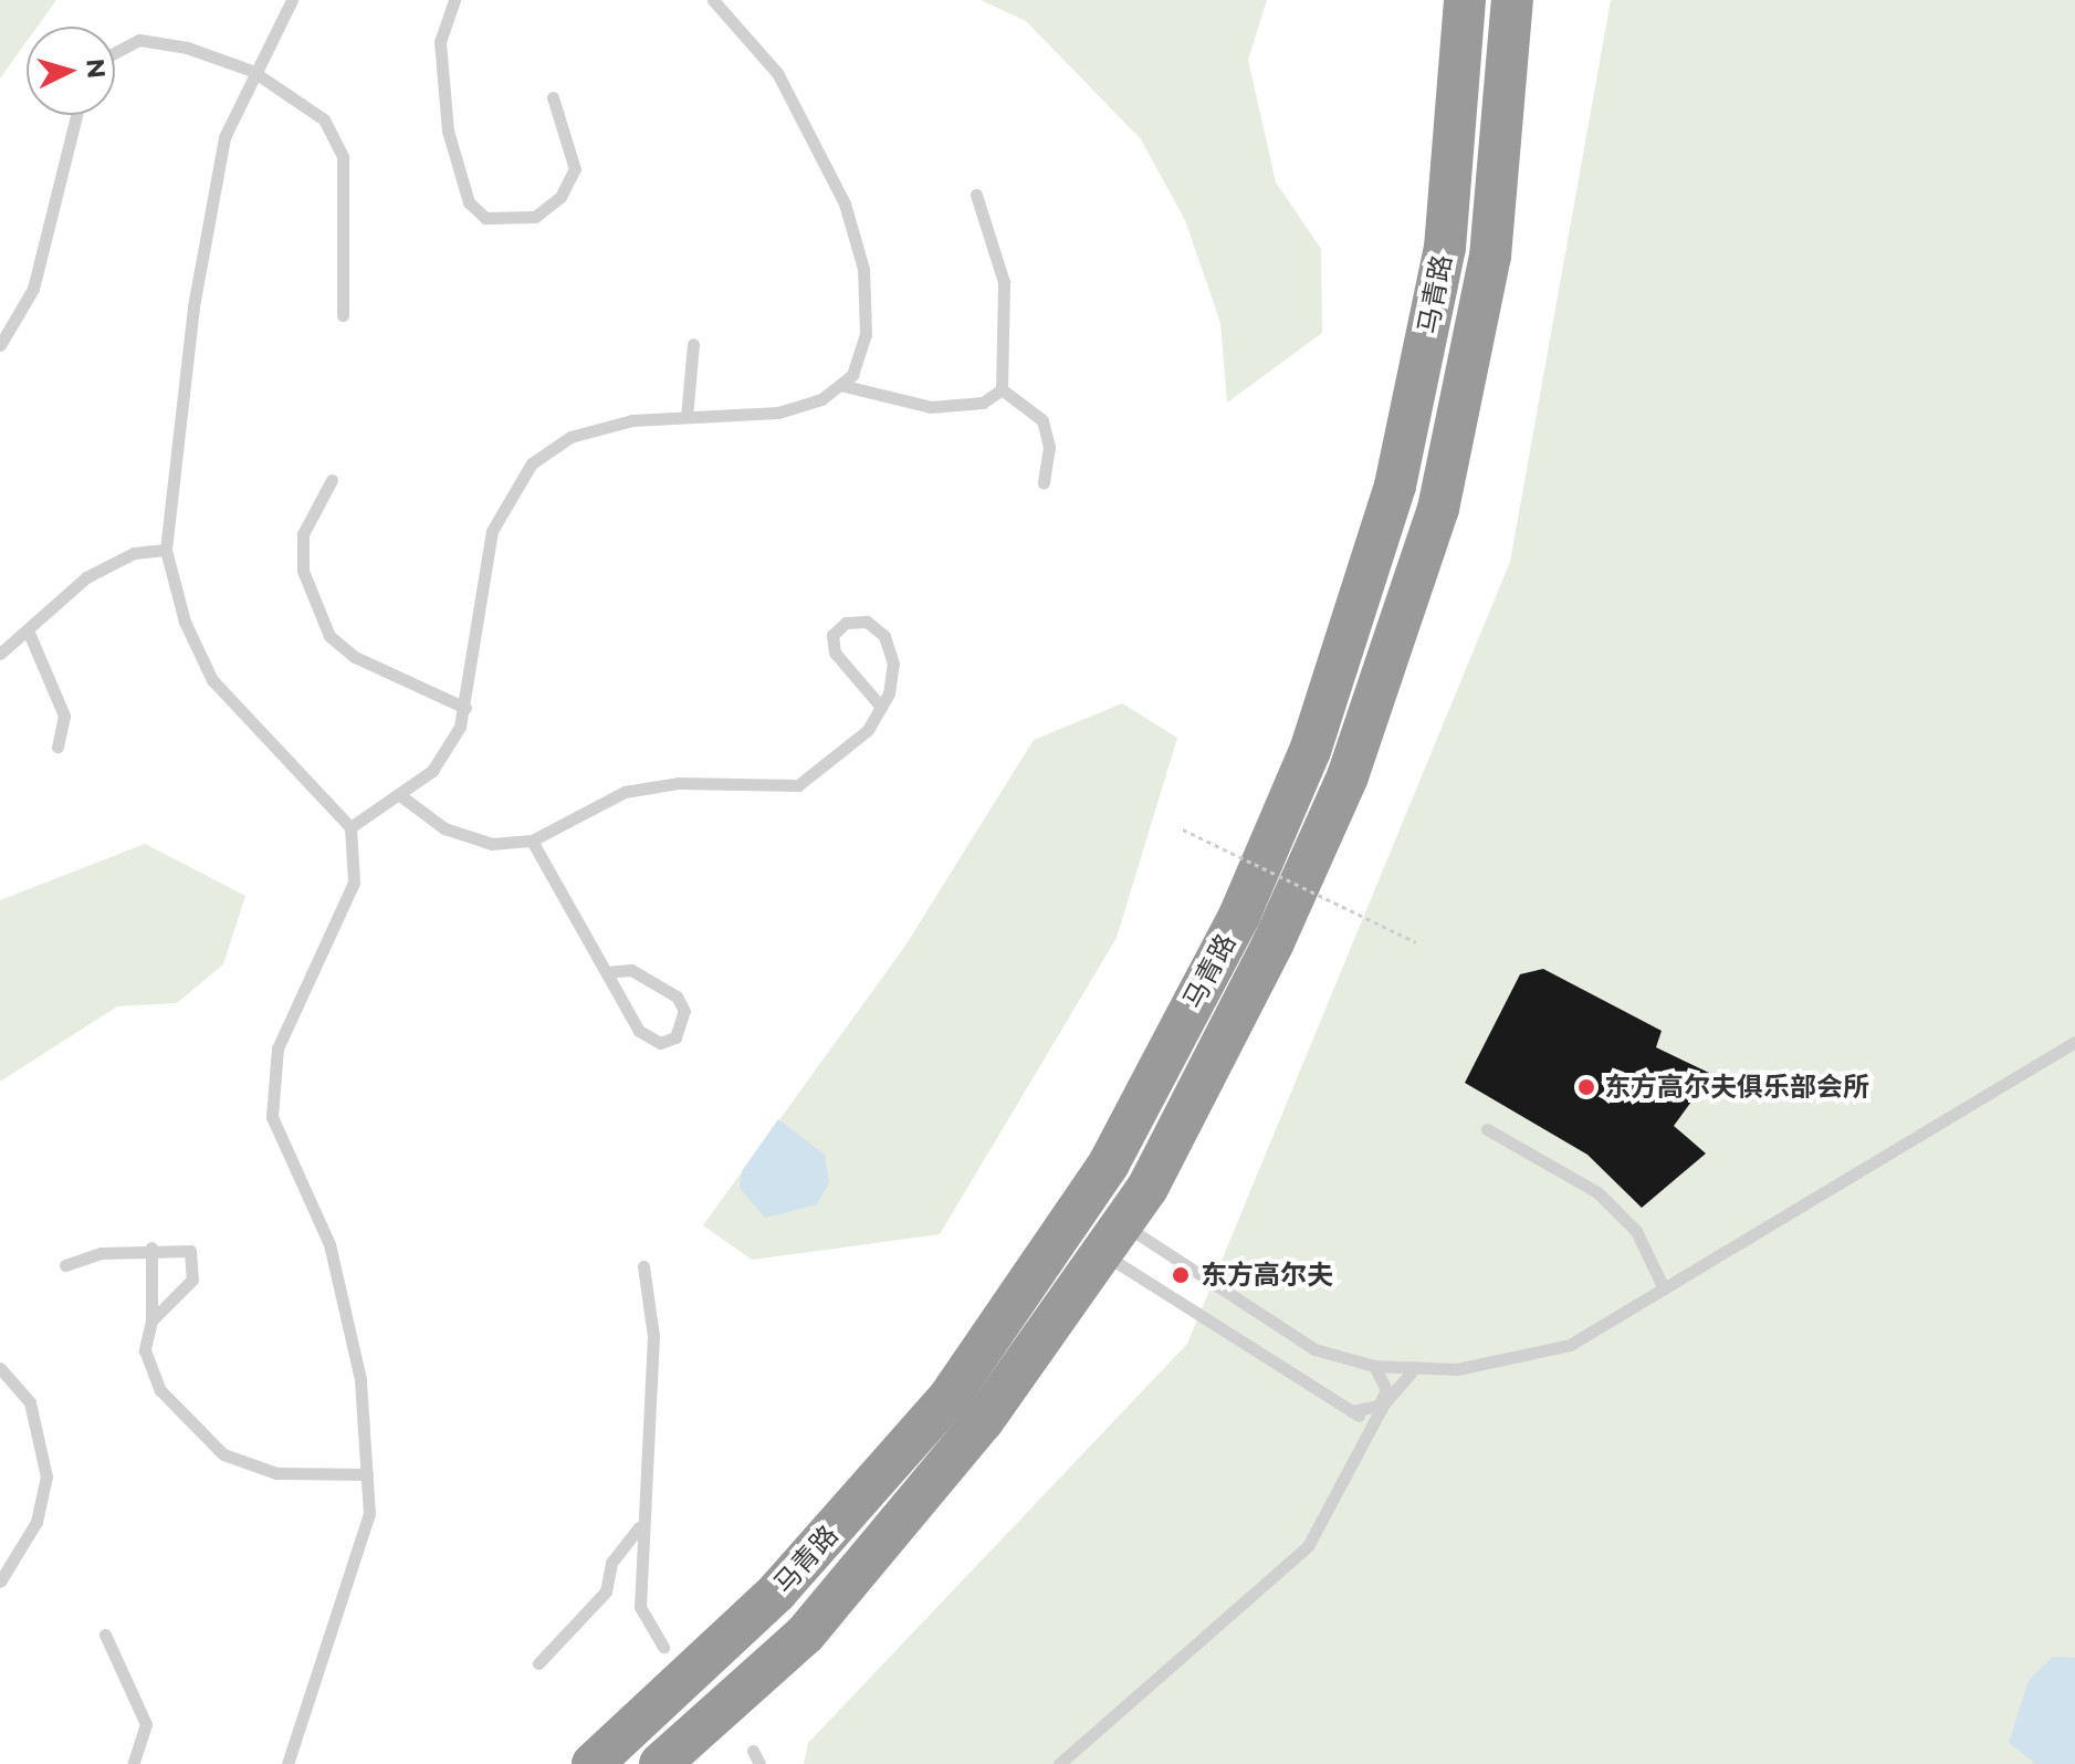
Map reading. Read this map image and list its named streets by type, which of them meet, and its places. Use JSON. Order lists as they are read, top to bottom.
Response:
{
  "streets": {
    "highway": ["马青路"]
  },
  "places": ["东方高尔夫俱乐部会所", "东方高尔夫"],
  "north": "right"
}
